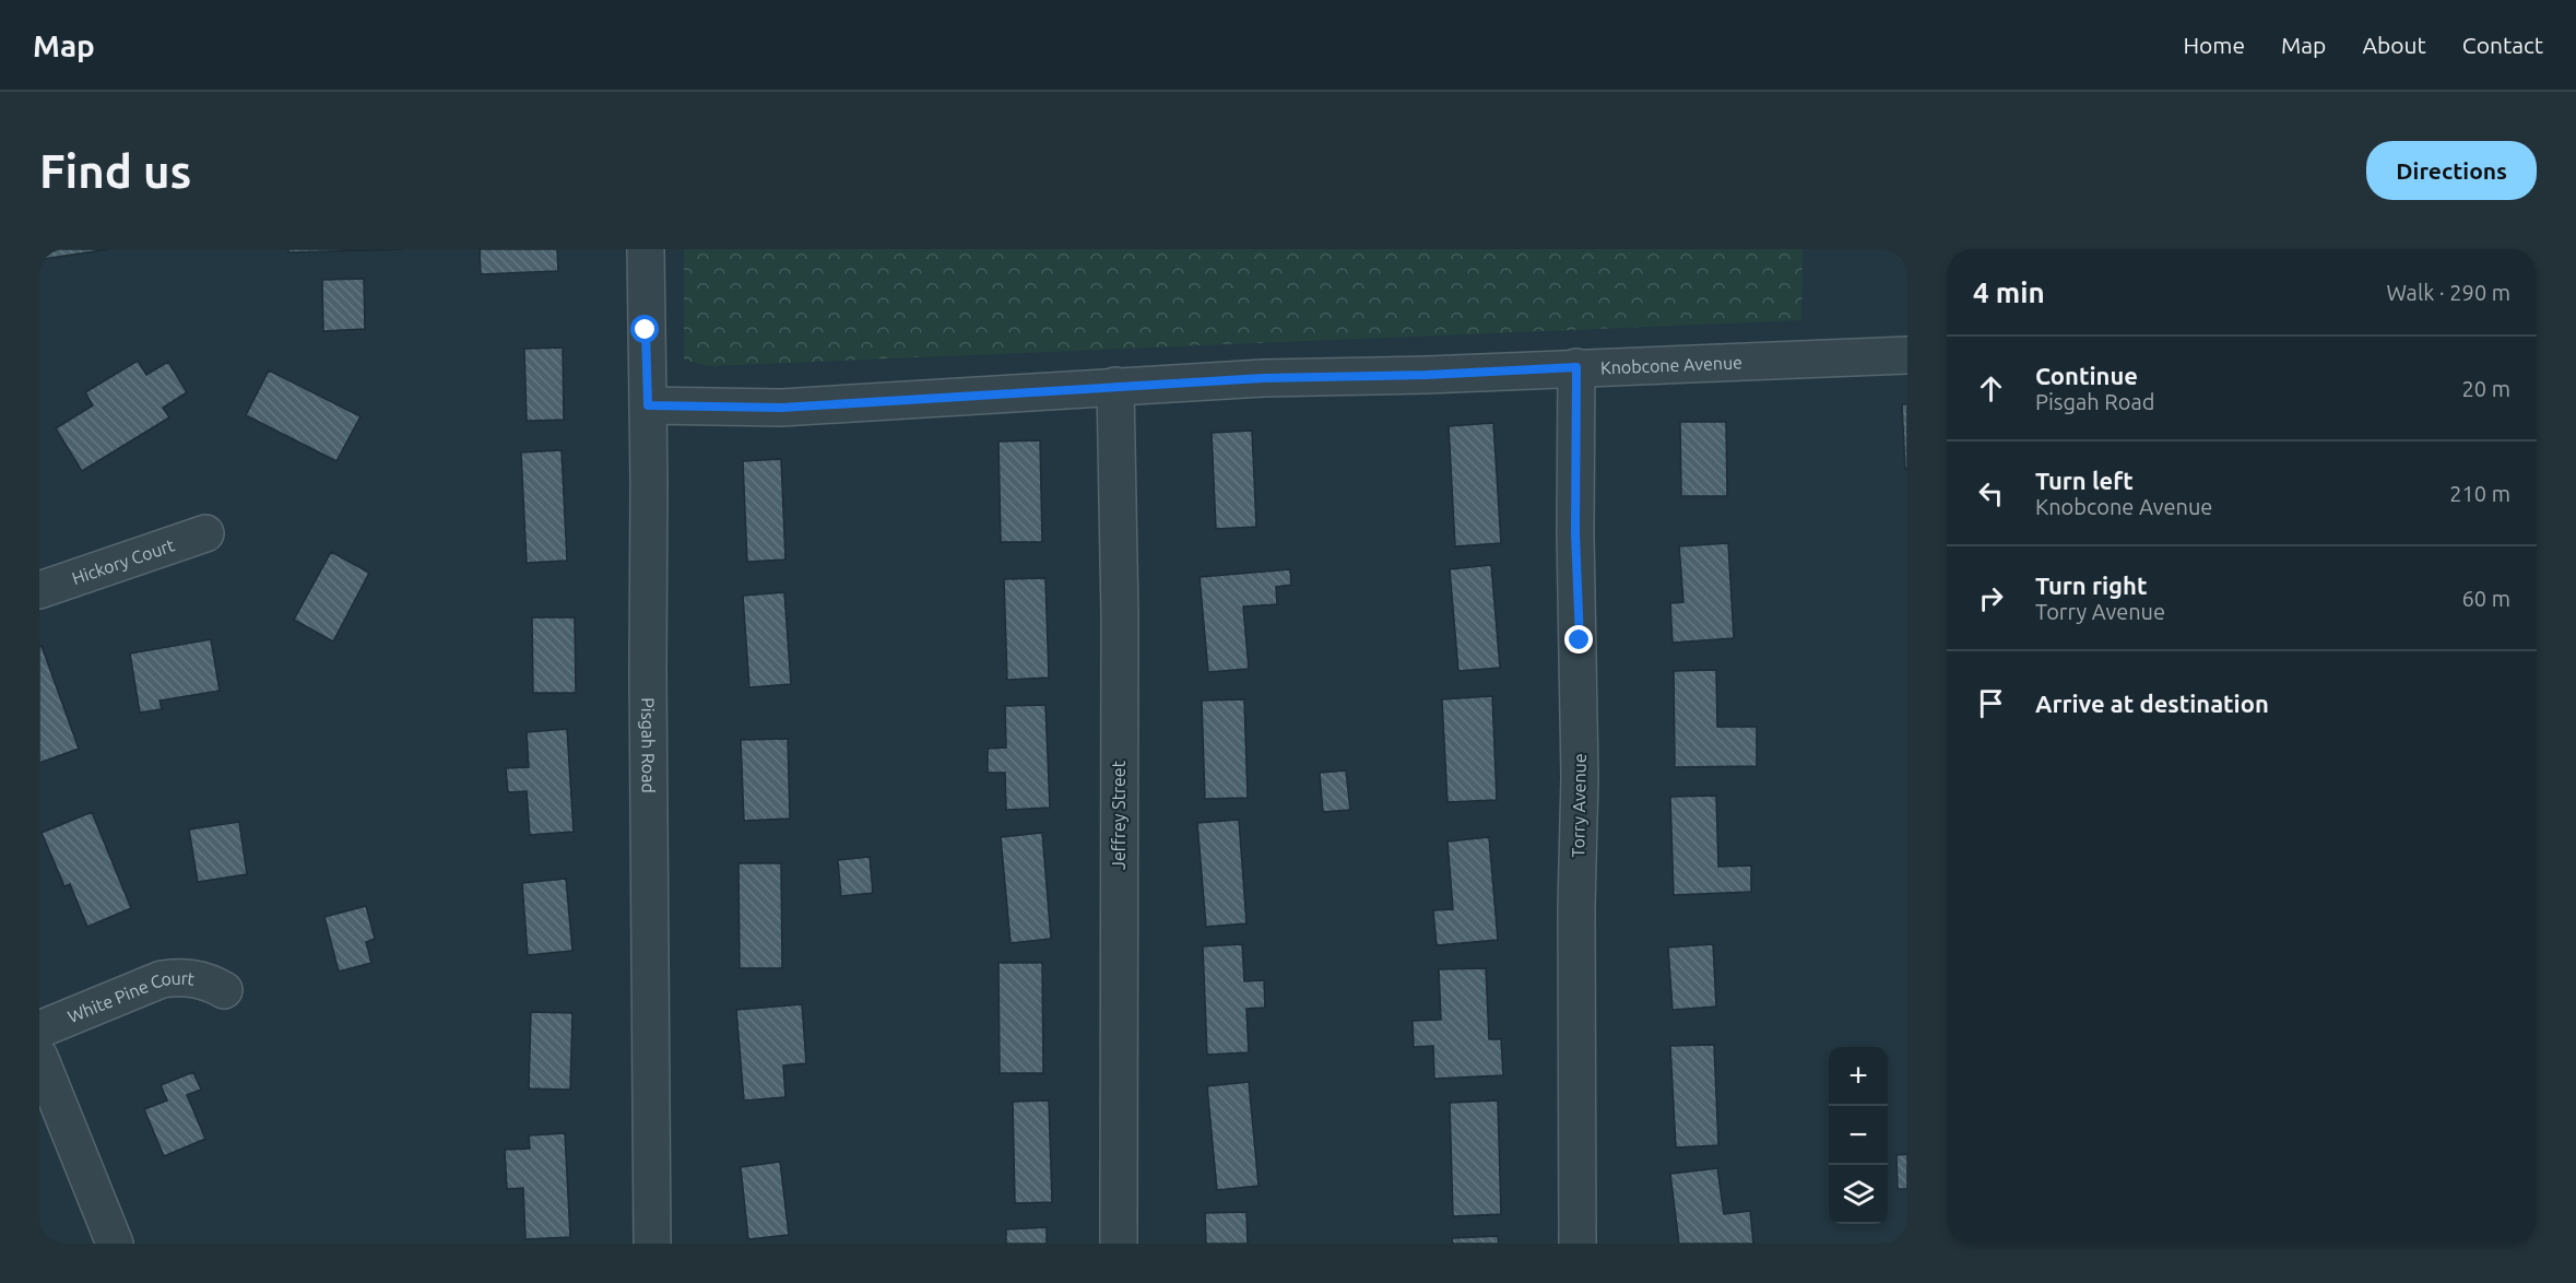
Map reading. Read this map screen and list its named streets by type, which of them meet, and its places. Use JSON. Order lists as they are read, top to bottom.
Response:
{
  "streets": {
    "street": [
      "Knobcone Avenue",
      "Hickory Court",
      "Pisgah Road",
      "Torry Avenue",
      "Jeffrey Street",
      "White Pine Court"
    ]
  },
  "crossings": [
    ["Knobcone Avenue", "Pisgah Road"],
    ["Knobcone Avenue", "Torry Avenue"],
    ["Knobcone Avenue", "Jeffrey Street"]
  ],
  "page": {
    "header": "Map",
    "nav": [
      "Home",
      "Map",
      "About",
      "Contact"
    ],
    "buttons": "Directions",
    "title": "Find us",
    "heading": ["4 min", "Walk · 290 m"],
    "list": [
      ["Continue", "Pisgah Road", "20 m"],
      ["Turn left", "Knobcone Avenue", "210 m"],
      ["Turn right", "Torry Avenue", "60 m"],
      "Arrive at destination"
    ],
    "map_buttons": ["+", "−"]
  }
}
